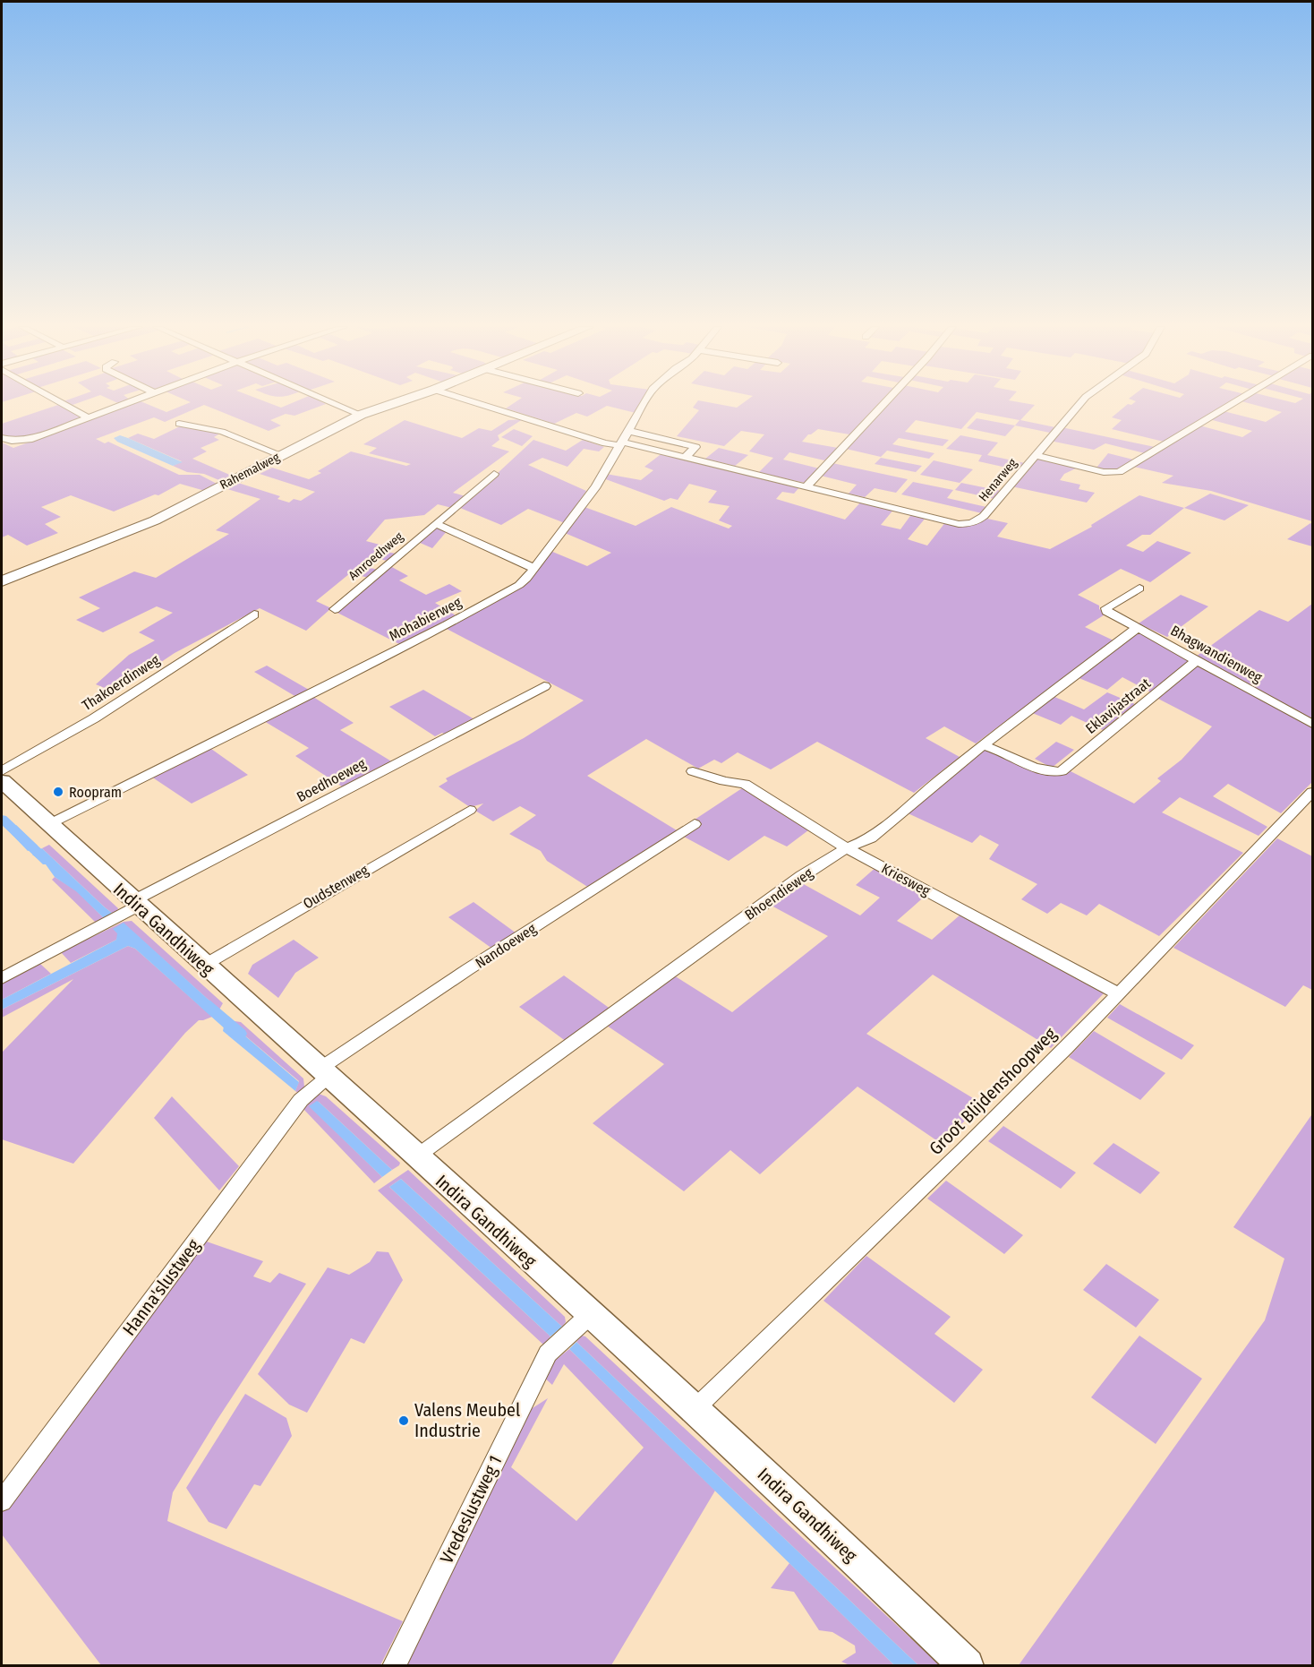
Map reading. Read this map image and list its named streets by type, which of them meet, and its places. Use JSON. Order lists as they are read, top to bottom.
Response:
{
  "streets": {
    "main road": ["Indira Gandhiweg"],
    "street": [
      "Rahemalweg",
      "Henarweg",
      "Amroedhweg",
      "Mohabierweg",
      "Bhagwandienweg",
      "Thakoerdinweg",
      "Eklavijastraat",
      "Boedhoeweg",
      "Kriesweg",
      "Oudstenweg",
      "Bhoendieweg",
      "Nandoeweg",
      "Groot Blijdenshoopweg",
      "Hanna'slustweg",
      "Vredeslustweg 1"
    ]
  },
  "crossings": [
    ["Mohabierweg", "Indira Gandhiweg"],
    ["Bhagwandienweg", "Eklavijastraat"],
    ["Bhagwandienweg", "Bhoendieweg"],
    ["Eklavijastraat", "Bhoendieweg"],
    ["Boedhoeweg", "Indira Gandhiweg"],
    ["Kriesweg", "Bhoendieweg"],
    ["Kriesweg", "Groot Blijdenshoopweg"],
    ["Oudstenweg", "Indira Gandhiweg"],
    ["Bhoendieweg", "Indira Gandhiweg"],
    ["Indira Gandhiweg", "Nandoeweg"],
    ["Indira Gandhiweg", "Groot Blijdenshoopweg"],
    ["Indira Gandhiweg", "Hanna'slustweg"],
    ["Indira Gandhiweg", "Vredeslustweg 1"],
    ["Nandoeweg", "Hanna'slustweg"]
  ],
  "places": ["Roopram", "Valens Meubel Industrie"]
}
